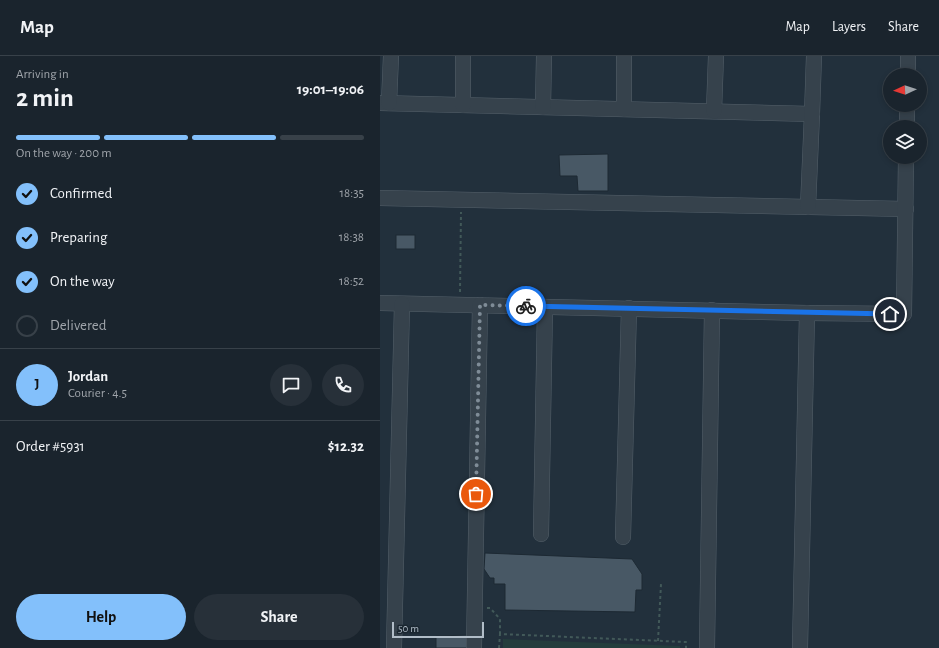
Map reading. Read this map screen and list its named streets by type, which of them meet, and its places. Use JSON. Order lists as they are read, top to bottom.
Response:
{
  "scale_bar": "50 m",
  "north": "left",
  "page": {
    "header": "Map",
    "nav": ["Map", "Layers", "Share"],
    "heading": ["2 min", "Arriving in", "19:01–19:06"],
    "panel": [
      "Jordan",
      "Courier · 4.5",
      "Order #5931",
      "$12.32"
    ],
    "bar": "On the way · 200 m",
    "list": [
      ["Confirmed", "18:35"],
      ["Preparing", "18:38"],
      ["On the way", "18:52"],
      "Delivered"
    ],
    "round": "J",
    "buttons": ["Help", "Share"],
    "scale": "50 m"
  }
}
